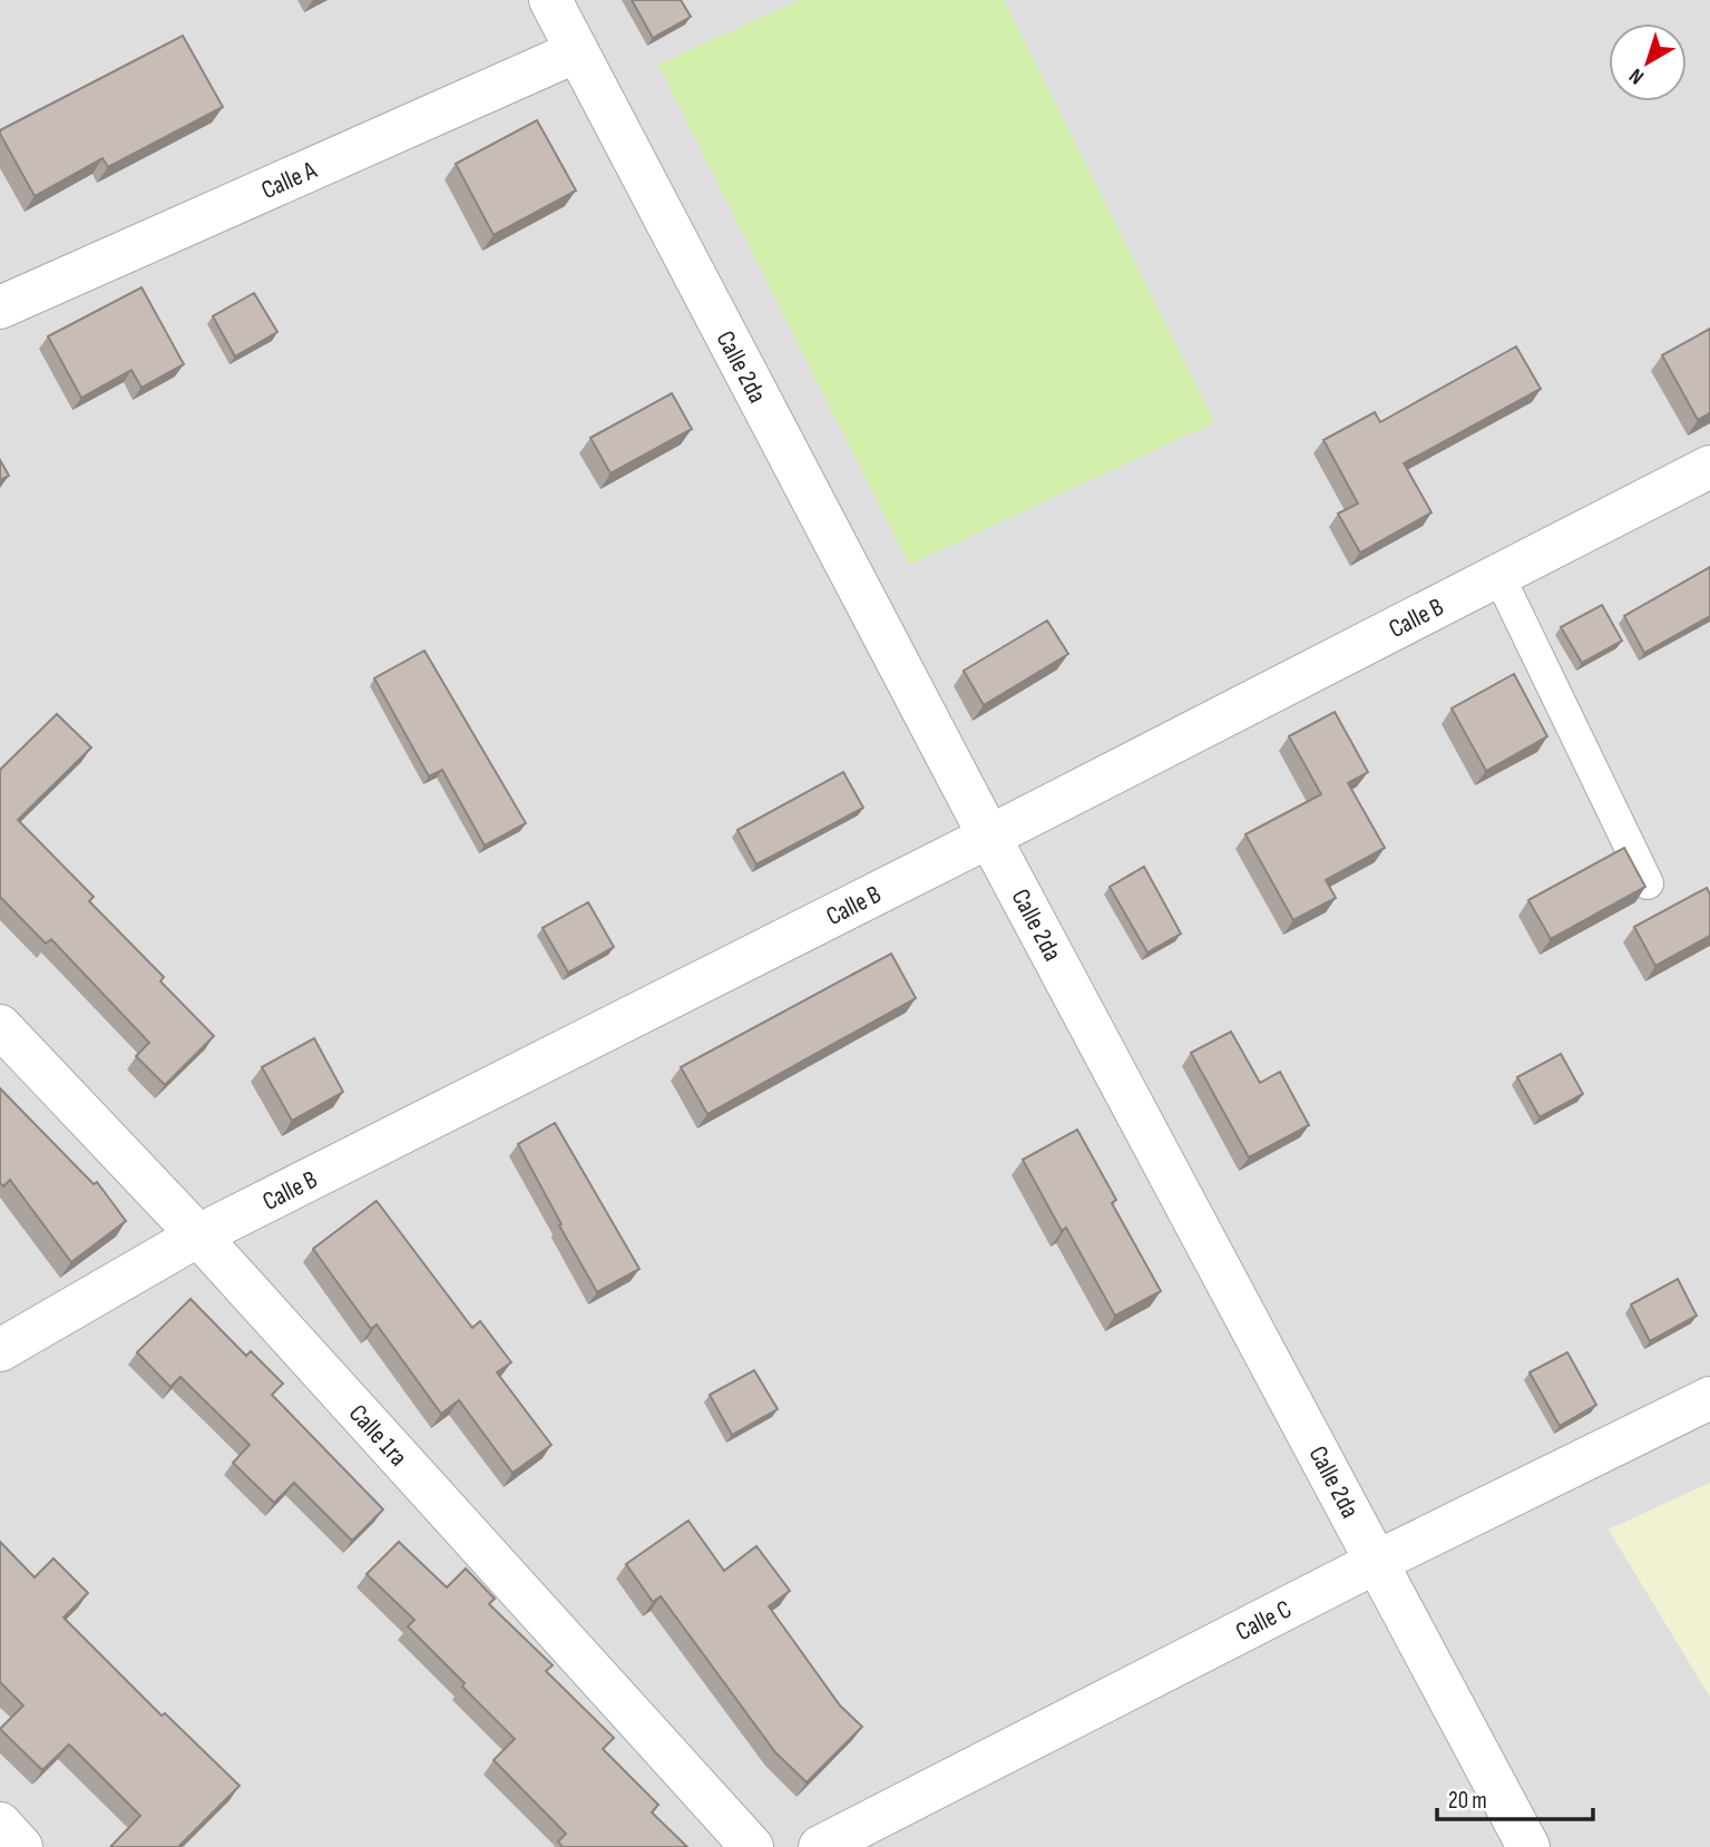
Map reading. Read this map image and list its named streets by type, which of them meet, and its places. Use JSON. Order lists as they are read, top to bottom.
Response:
{
  "streets": {
    "street": [
      "Calle A",
      "Calle 2da",
      "Calle B",
      "Calle 1ra",
      "Calle C"
    ]
  },
  "crossings": [
    ["Calle A", "Calle 2da"],
    ["Calle 2da", "Calle B"],
    ["Calle 2da", "Calle C"],
    ["Calle B", "Calle 1ra"]
  ],
  "scale_bar": "20 m",
  "north": "bottom left"
}
